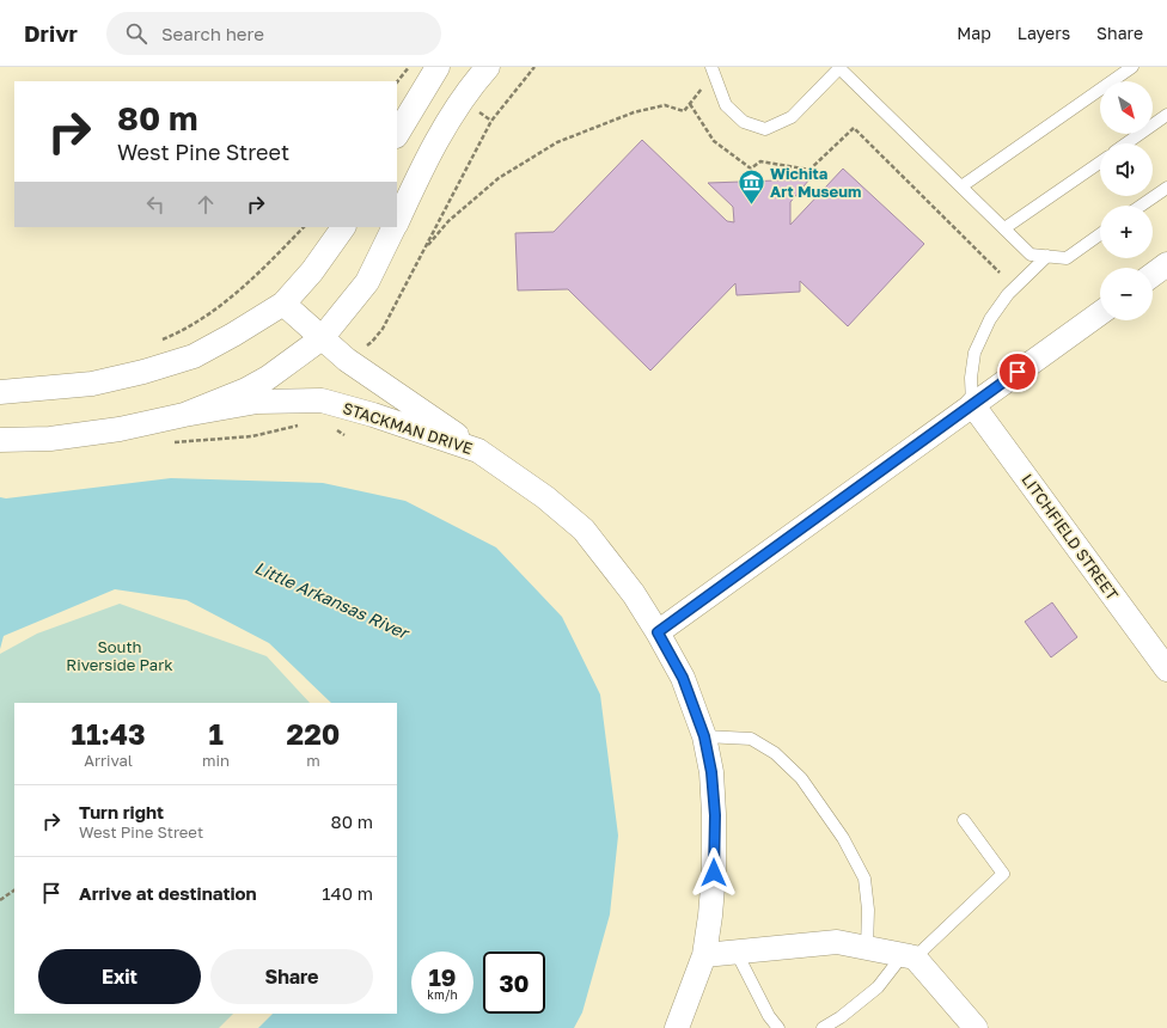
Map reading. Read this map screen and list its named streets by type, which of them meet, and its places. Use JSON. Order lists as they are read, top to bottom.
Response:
{
  "streets": {
    "street": ["STACKMAN DRIVE", "LITCHFIELD STREET"]
  },
  "water": ["Little Arkansas River"],
  "parks": ["South Riverside Park"],
  "places": {
    "museum": ["Wichita Art Museum"]
  },
  "north": "bottom right",
  "page": {
    "header": "Drivr",
    "search": "Search here",
    "nav": ["Map", "Layers", "Share"],
    "map_buttons": ["+", "−"],
    "turn": ["80 m", "West Pine Street"],
    "eta": [
      "11:43",
      "Arrival",
      "1",
      "min",
      "220",
      "m"
    ],
    "list": [
      {
        "name": "Turn right",
        "note": "West Pine Street",
        "value": "80 m"
      },
      {
        "name": "Arrive at destination",
        "value": "140 m"
      }
    ],
    "buttons": ["Exit", "Share"],
    "speed": "19 km/h",
    "limit": "30"
  }
}
